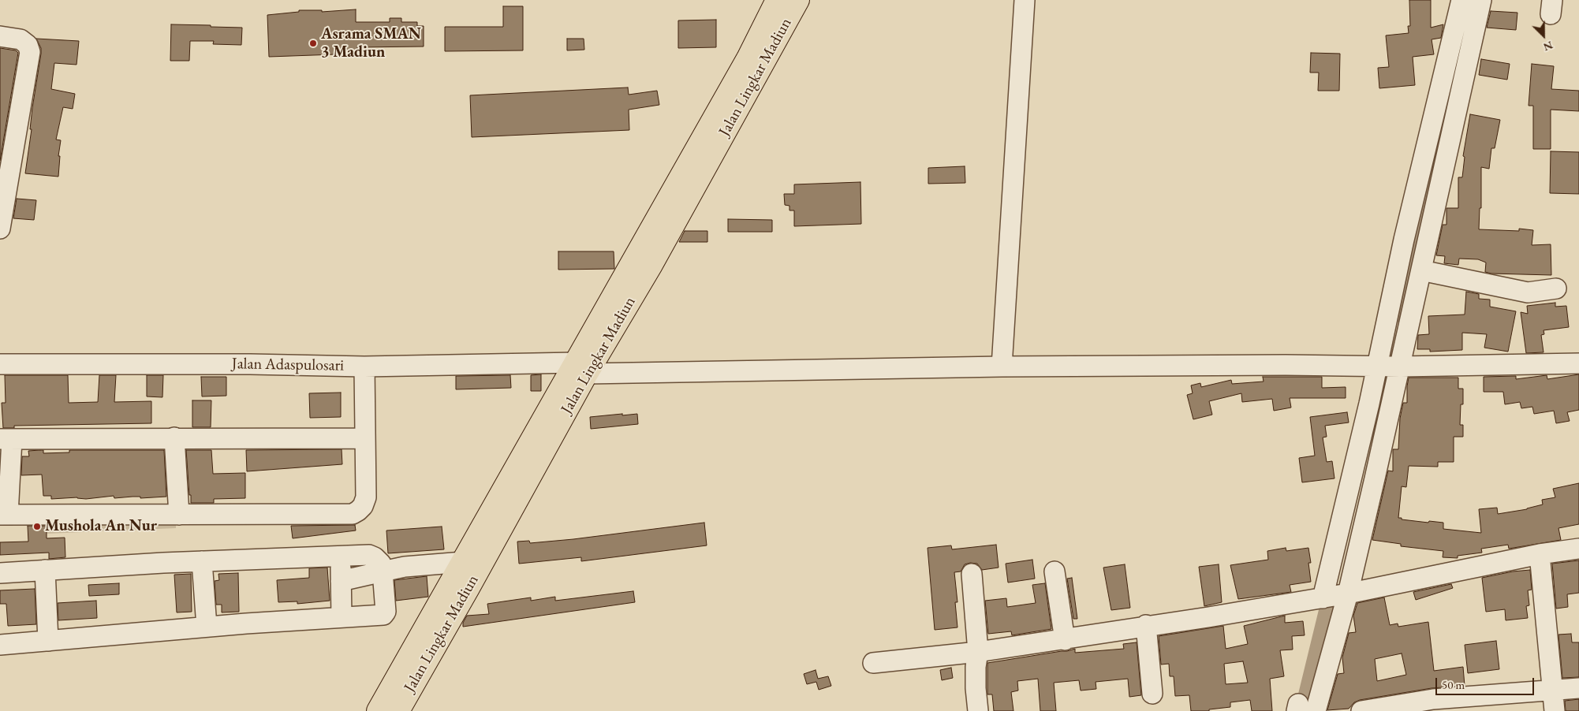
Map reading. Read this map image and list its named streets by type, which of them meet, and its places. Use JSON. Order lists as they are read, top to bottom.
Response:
{
  "streets": {
    "main road": ["Jalan Lingkar Madiun"],
    "street": ["Jalan Adaspulosari"]
  },
  "crossings": [
    ["Jalan Lingkar Madiun", "Jalan Adaspulosari"]
  ],
  "places": ["Asrama SMAN 3 Madiun", "Mushola An Nur"],
  "scale_bar": "50 m",
  "north": "bottom right"
}
